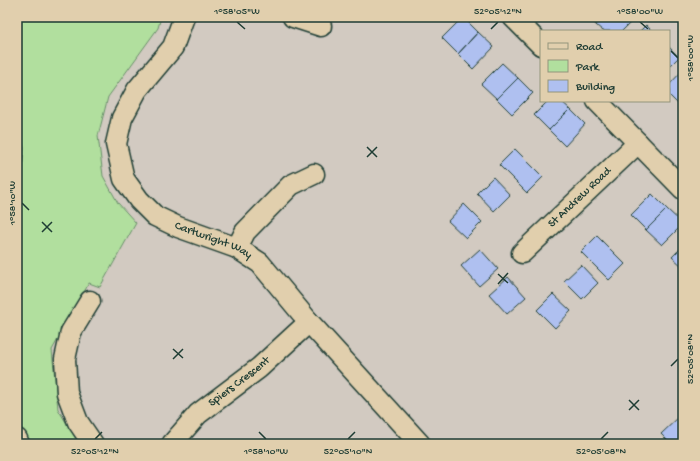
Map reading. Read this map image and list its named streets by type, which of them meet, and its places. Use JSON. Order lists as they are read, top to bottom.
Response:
{
  "streets": {
    "street": ["St Andrew Road", "Cartwright Way", "Spiers Crescent"]
  },
  "crossings": [
    ["Cartwright Way", "Spiers Crescent"]
  ],
  "legend": ["Road", "Park", "Building"],
  "coordinates": [
    "1°58'05\"W",
    "52°05'12\"N",
    "1°58'00\"W",
    "1°58'10\"W",
    "52°05'08\"N",
    "52°05'10\"N"
  ]
}
